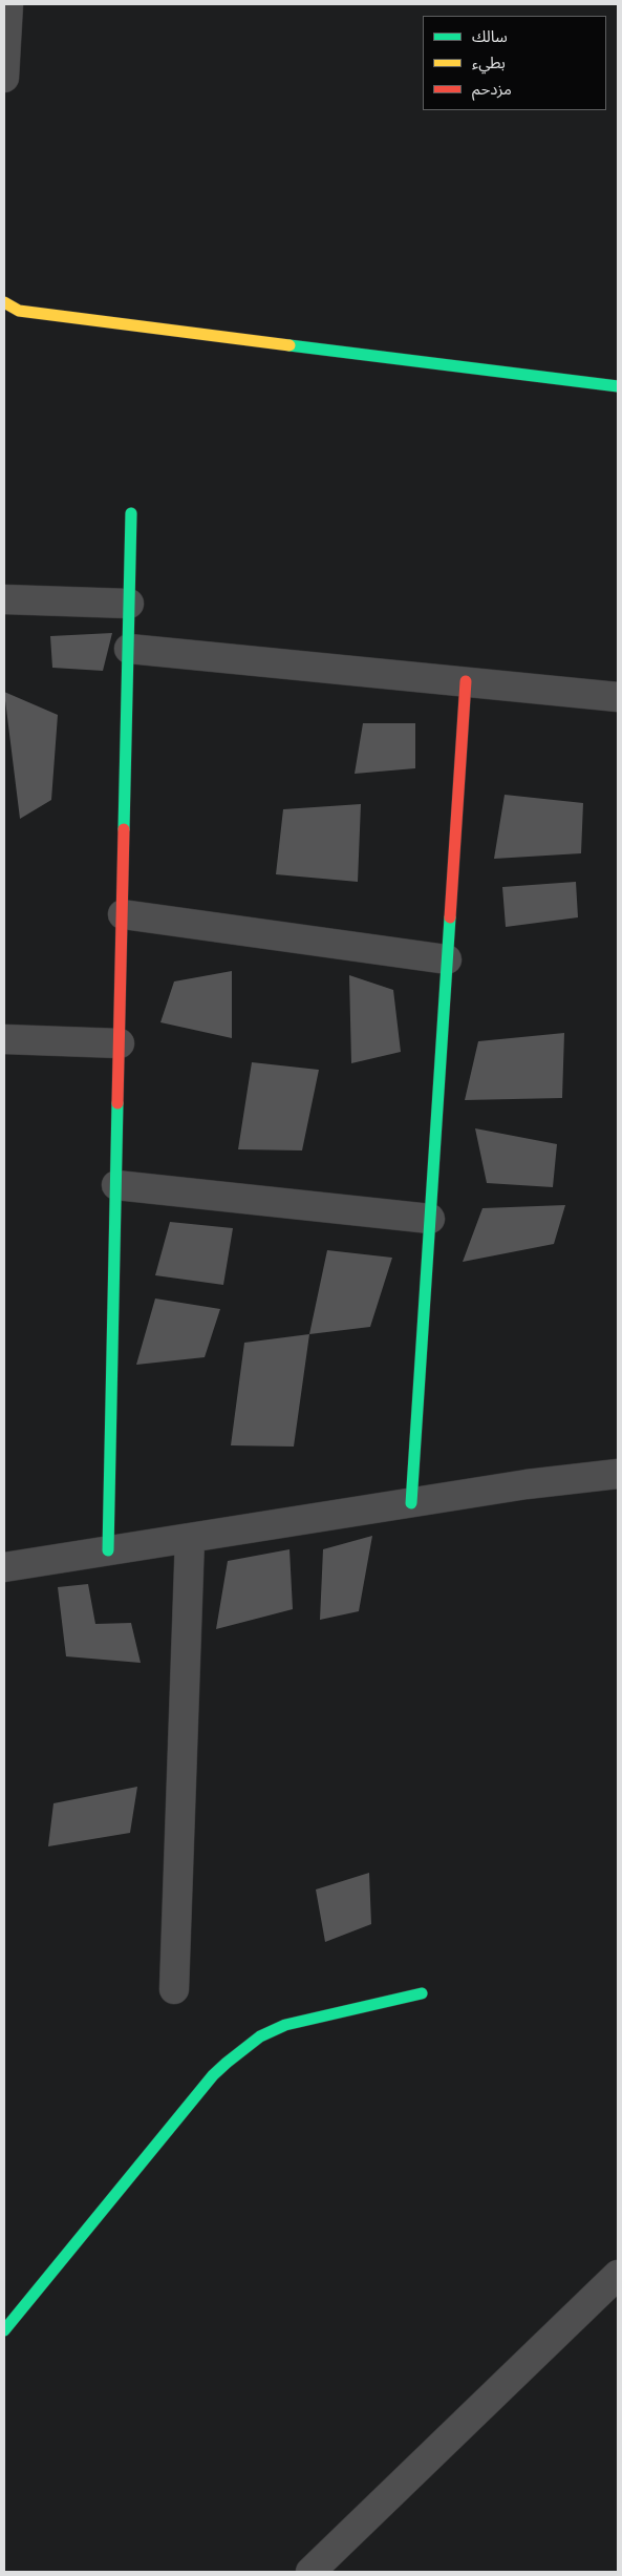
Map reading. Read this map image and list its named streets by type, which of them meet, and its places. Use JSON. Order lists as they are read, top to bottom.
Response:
{
  "legend": ["سالك", "بطيء", "مزدحم"]
}
